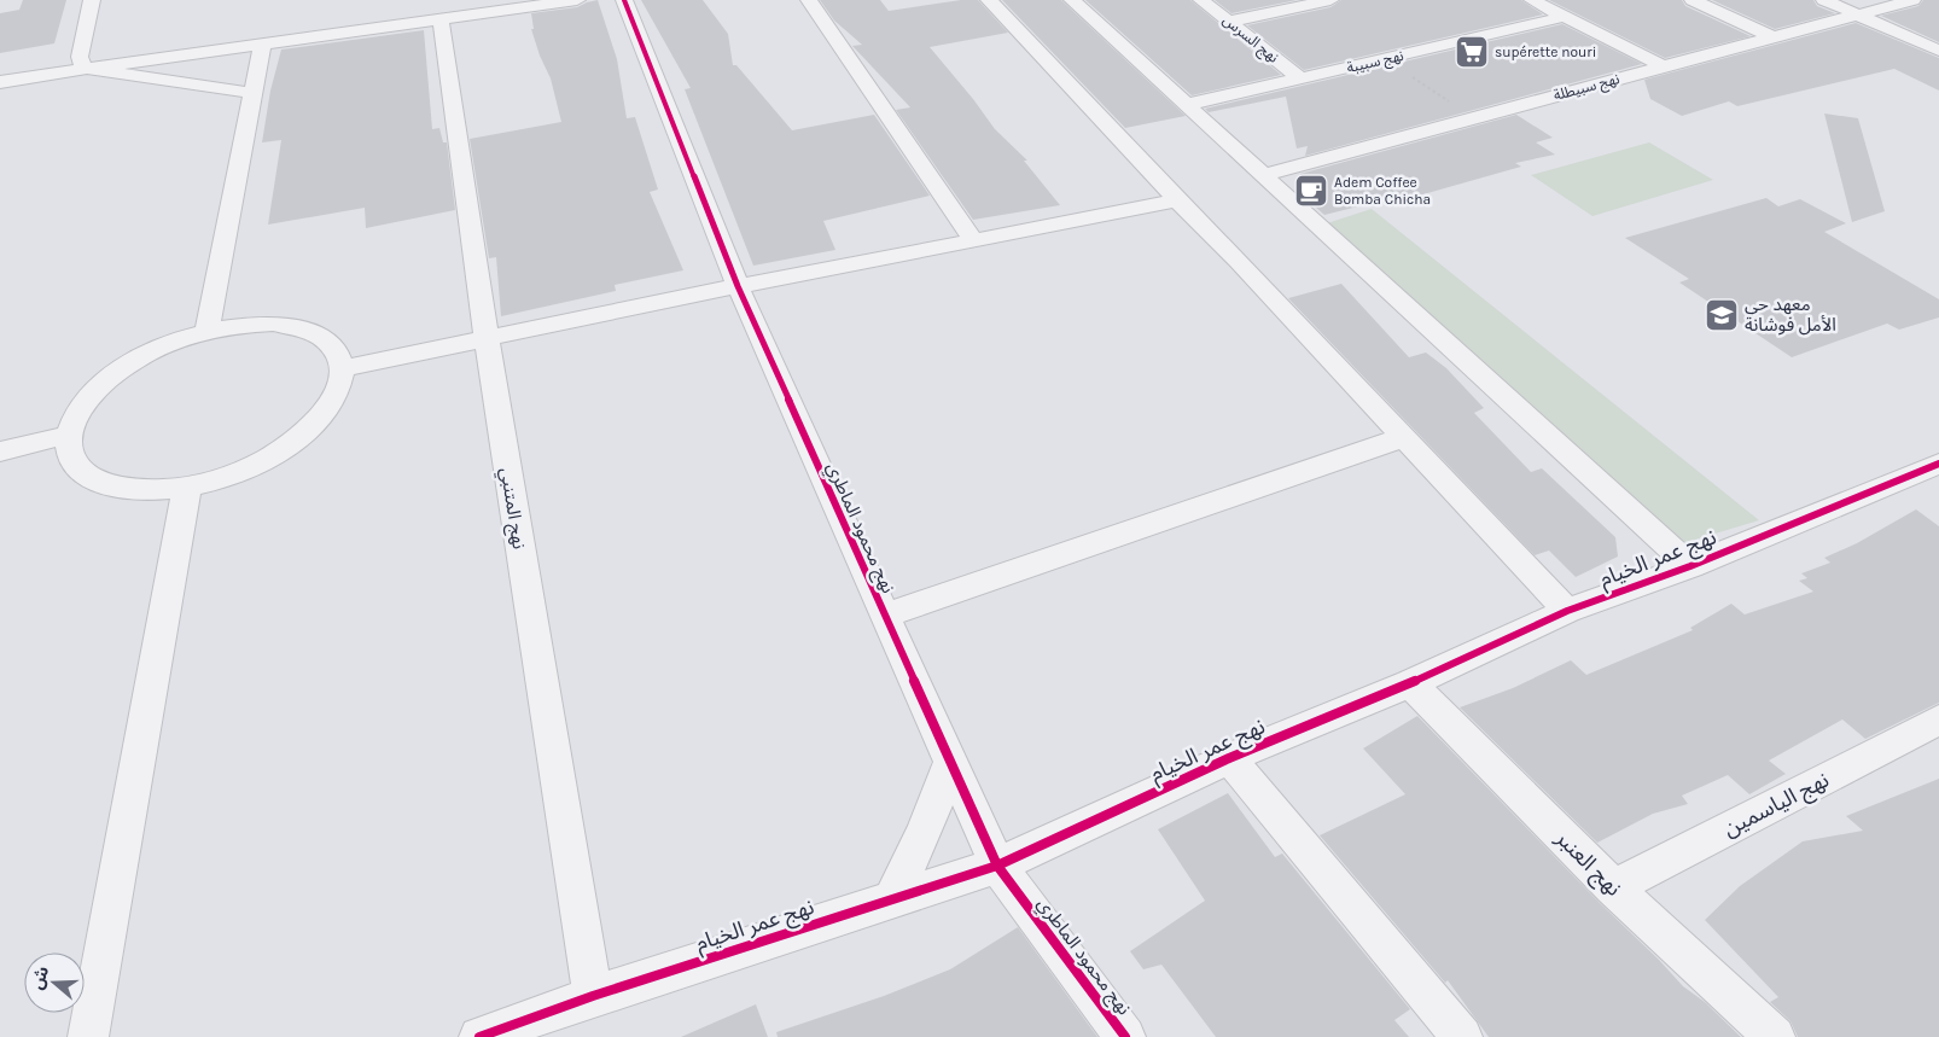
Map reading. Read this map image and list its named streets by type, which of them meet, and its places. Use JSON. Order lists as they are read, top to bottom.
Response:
{
  "streets": {
    "street": [
      "نهج السرس",
      "نهج سبيبة",
      "نهج سبيطلة",
      "نهج المتنبي",
      "نهج محمود الماطري",
      "نهج عمر الخيام",
      "نهج الياسمين",
      "نهج العنبر"
    ]
  },
  "crossings": [
    ["نهج السرس", "نهج سبيبة"],
    ["نهج المتنبي", "نهج عمر الخيام"],
    ["نهج محمود الماطري", "نهج عمر الخيام"],
    ["نهج عمر الخيام", "نهج العنبر"],
    ["نهج الياسمين", "نهج العنبر"]
  ],
  "places": {
    "supermarket": ["supérette nouri"],
    "cafe": ["Adem Coffee Bomba Chicha"],
    "school or university": ["معهد حي الأمل فوشانة"]
  },
  "north": "left"
}
